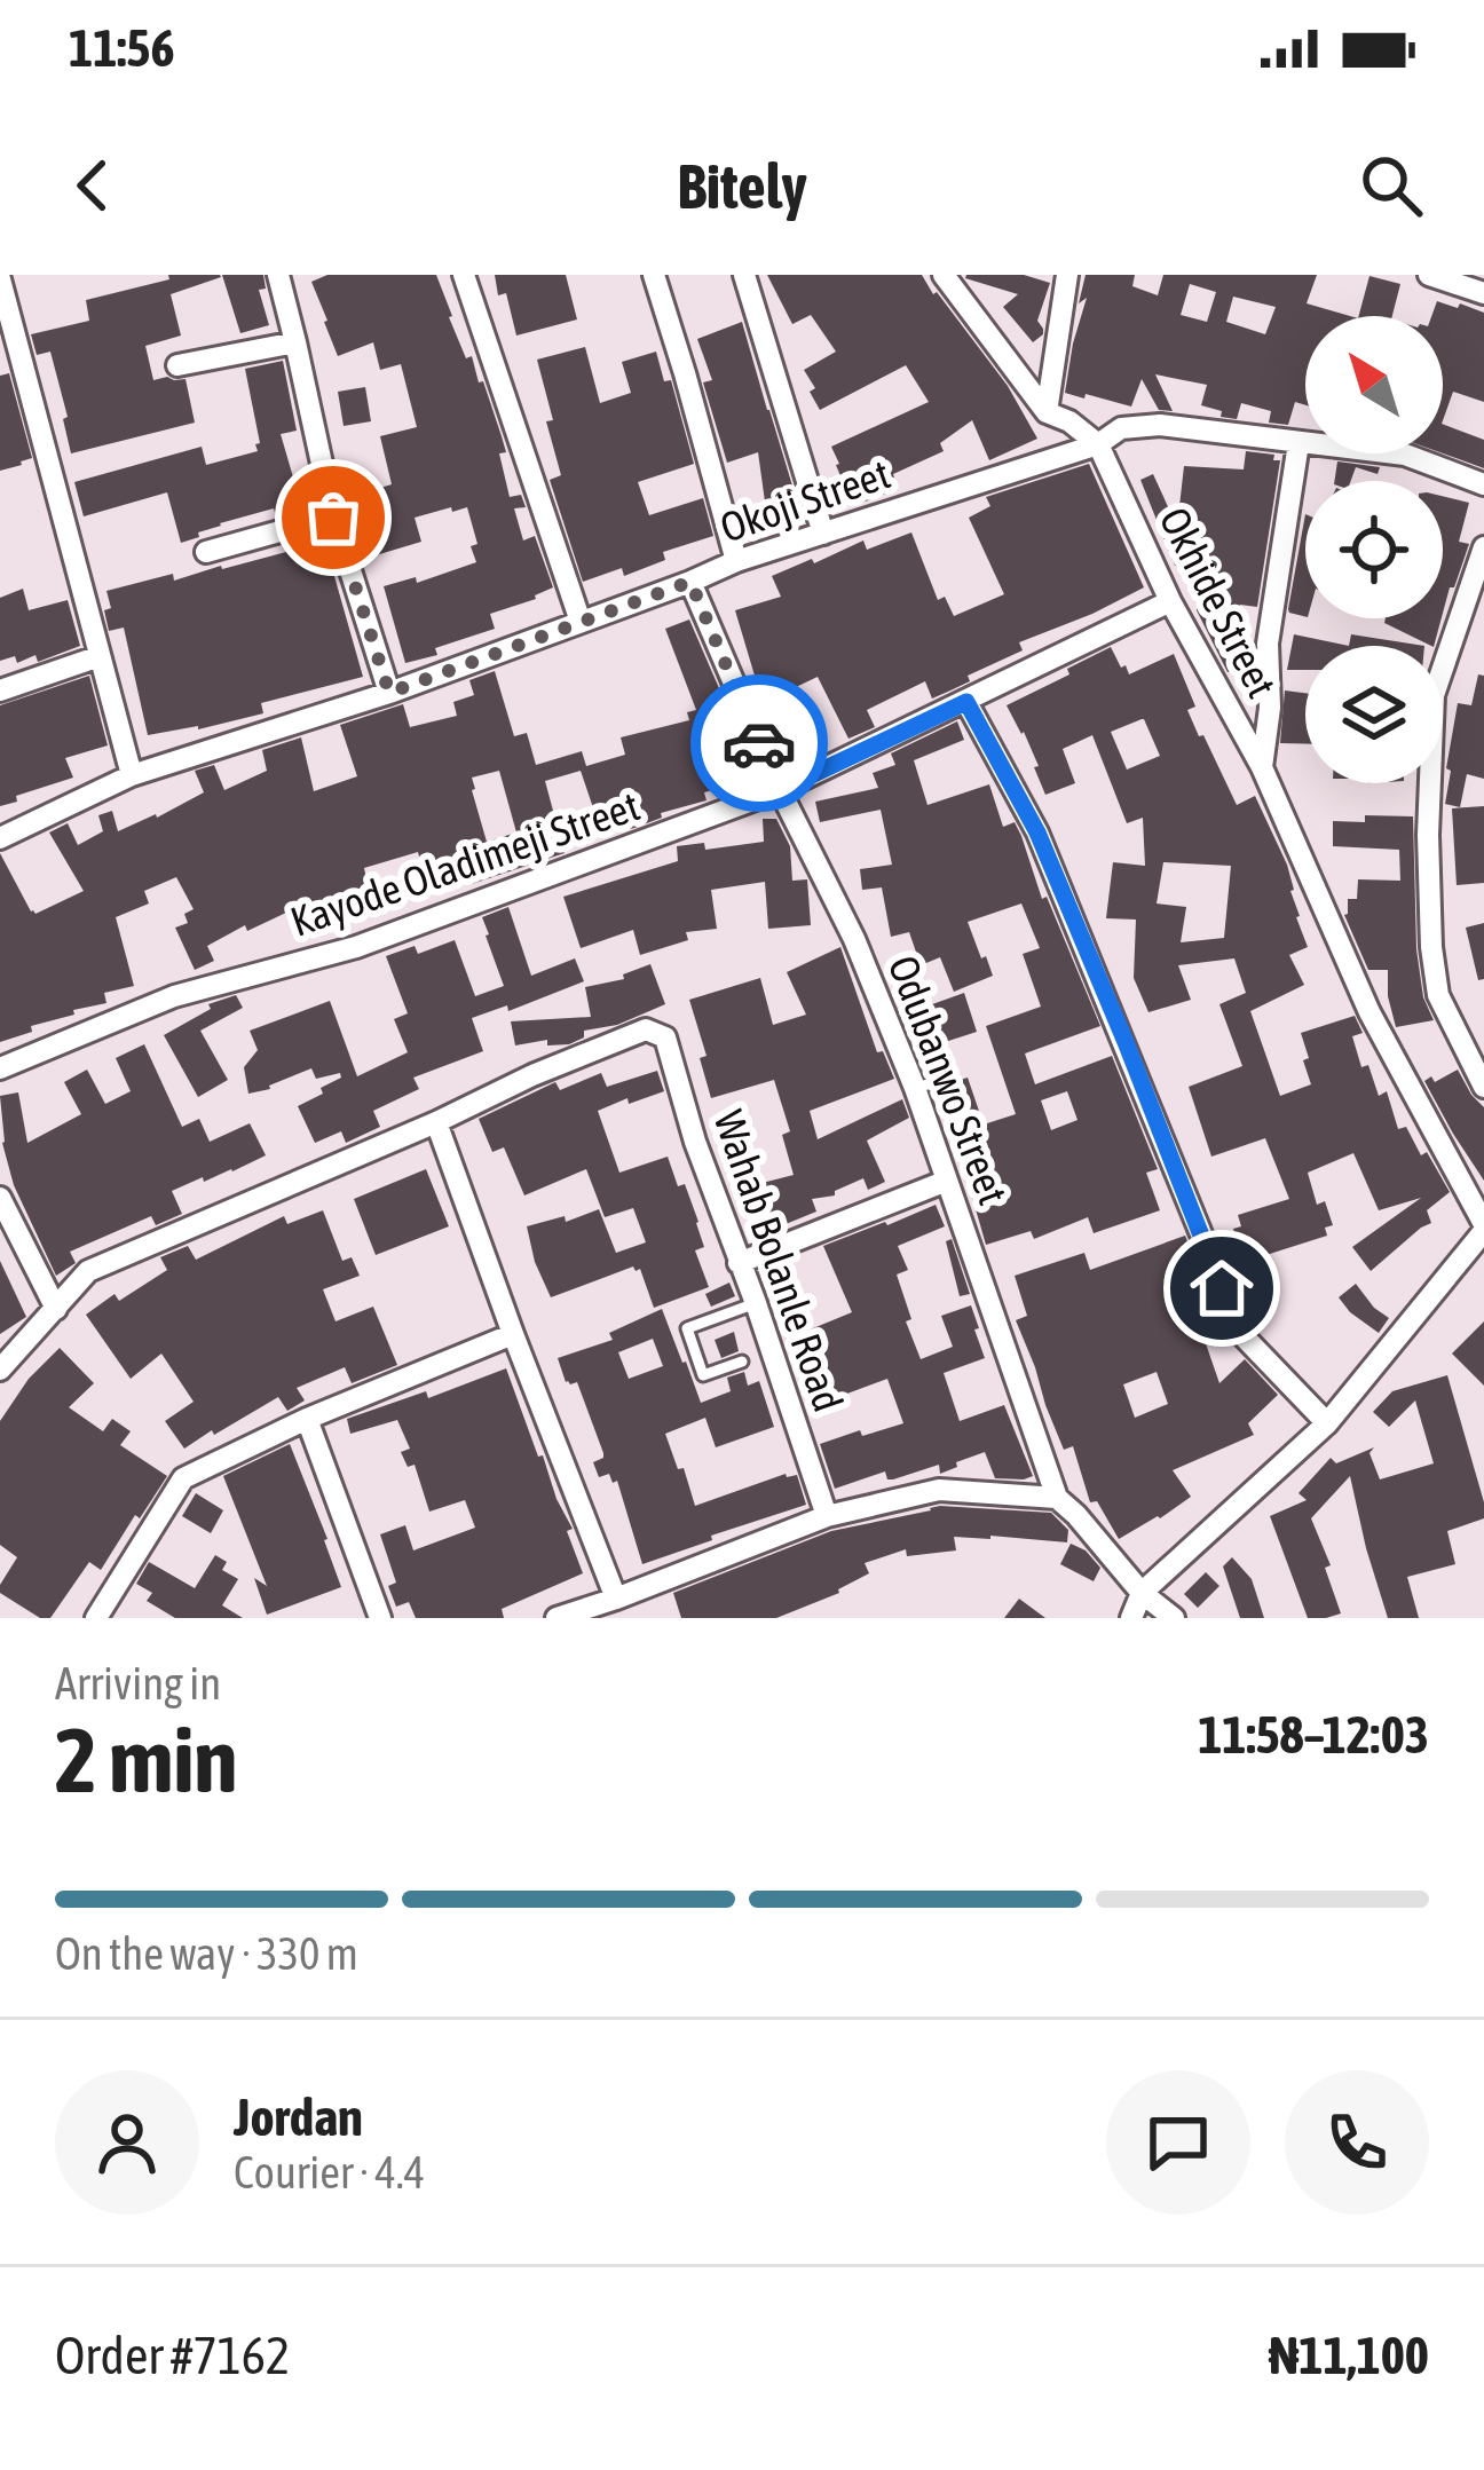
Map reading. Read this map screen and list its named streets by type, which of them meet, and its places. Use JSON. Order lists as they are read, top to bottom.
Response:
{
  "streets": {
    "street": [
      "Okoji Street",
      "Okhide Street",
      "Kayode Oladimeji Street",
      "Odubanwo Street",
      "Wahab Bolanle Road"
    ]
  },
  "crossings": [
    ["Okoji Street", "Okhide Street"],
    ["Okoji Street", "Odubanwo Street"],
    ["Okhide Street", "Kayode Oladimeji Street"],
    ["Kayode Oladimeji Street", "Odubanwo Street"]
  ],
  "north": "top left",
  "page": {
    "status": "11:56",
    "header": "Bitely",
    "heading": ["2 min", "Arriving in", "11:58–12:03"],
    "panel": [
      "Jordan",
      "Courier · 4.4",
      "Order #7162",
      "₦11,100"
    ],
    "bar": "On the way · 330 m"
  }
}
